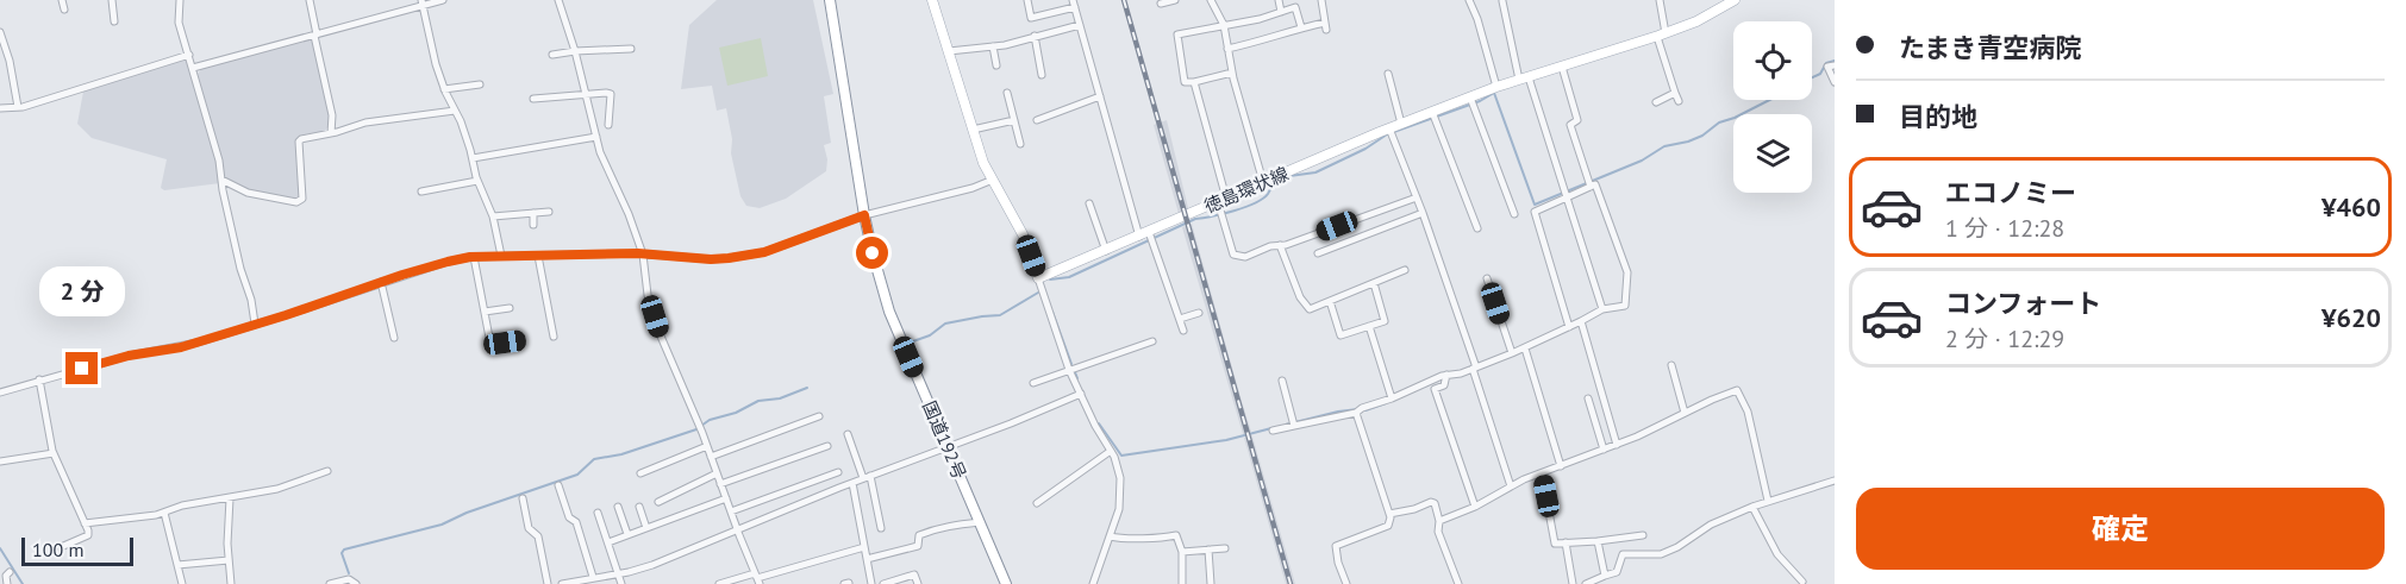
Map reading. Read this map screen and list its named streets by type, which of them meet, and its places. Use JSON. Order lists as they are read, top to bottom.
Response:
{
  "streets": {
    "highway": ["国道192号"],
    "main road": ["徳島環状線"]
  },
  "scale_bar": "100 m",
  "page": {
    "banner": ["たまき青空病院", "目的地"],
    "list": [
      {
        "name": "エコノミー",
        "note": "1 分 · 12:28",
        "value": "¥460"
      },
      {
        "name": "コンフォート",
        "note": "2 分 · 12:29",
        "value": "¥620"
      }
    ],
    "bubble": "2 分",
    "buttons": "確定",
    "scale": "100 m"
  }
}
